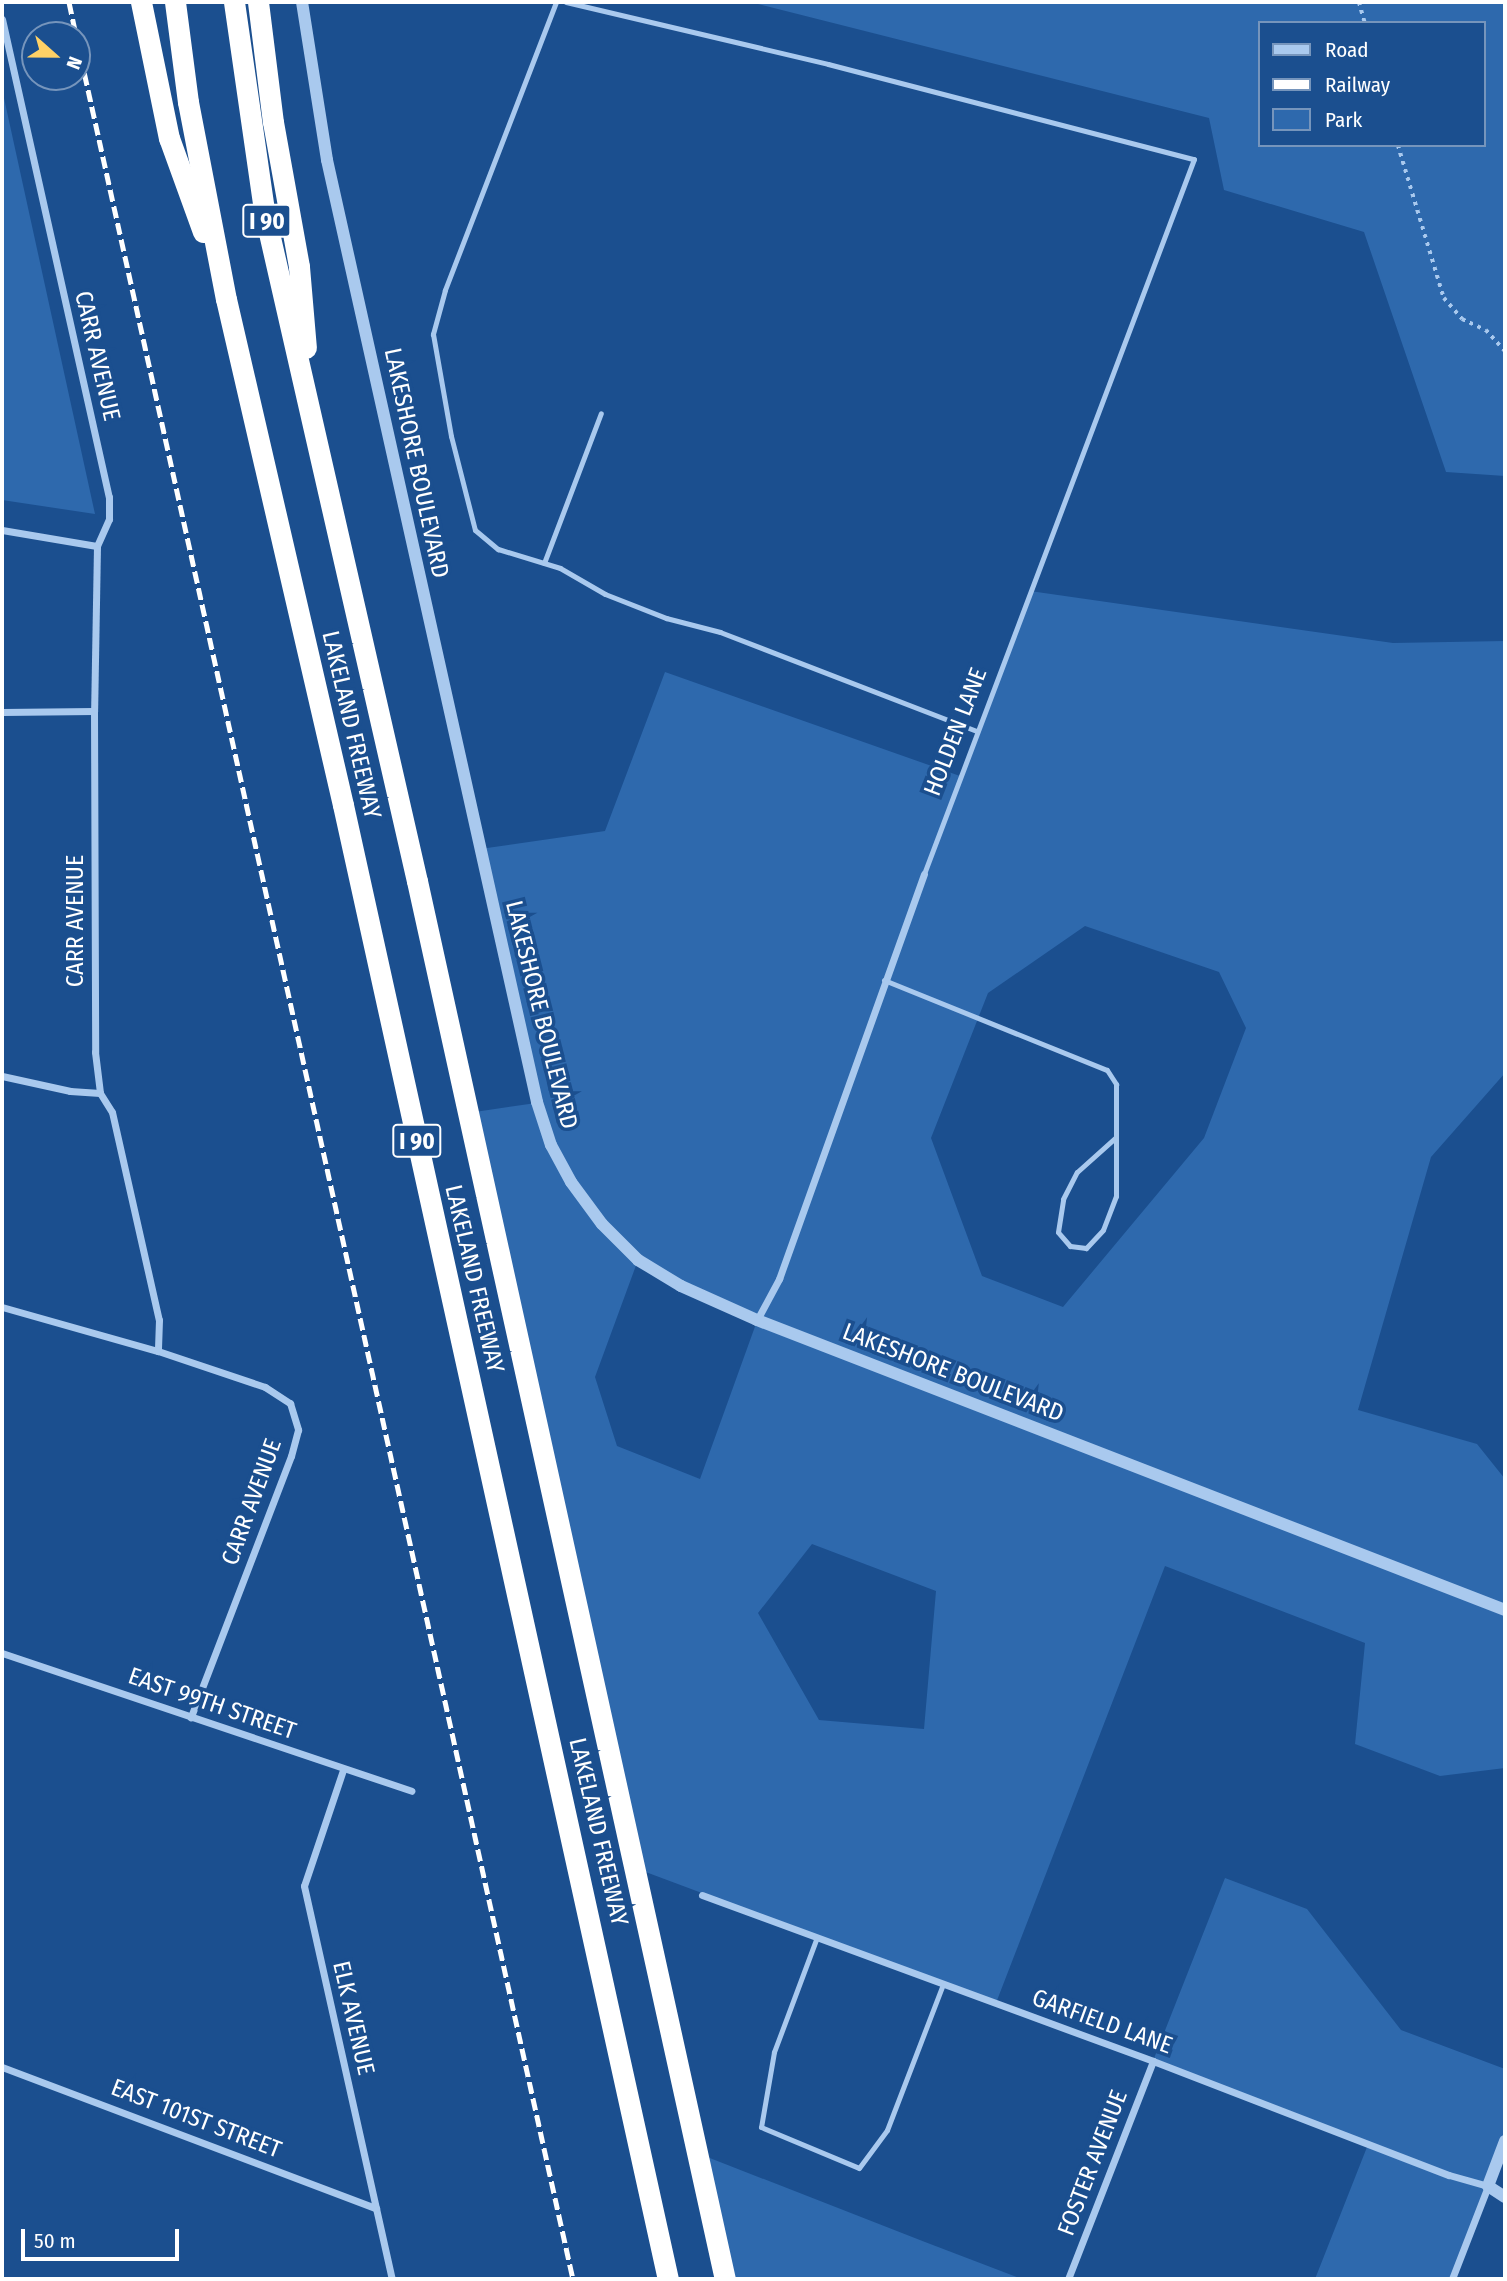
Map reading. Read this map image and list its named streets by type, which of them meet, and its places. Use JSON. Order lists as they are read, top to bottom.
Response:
{
  "streets": {
    "highway": ["I 90", "LAKELAND FREEWAY"],
    "street": [
      "CARR AVENUE",
      "LAKESHORE BOULEVARD",
      "HOLDEN LANE",
      "EAST 99TH STREET",
      "ELK AVENUE",
      "GARFIELD LANE",
      "EAST 101ST STREET",
      "FOSTER AVENUE"
    ]
  },
  "crossings": [
    ["CARR AVENUE", "EAST 99TH STREET"],
    ["LAKESHORE BOULEVARD", "HOLDEN LANE"],
    ["EAST 99TH STREET", "ELK AVENUE"],
    ["ELK AVENUE", "EAST 101ST STREET"],
    ["GARFIELD LANE", "FOSTER AVENUE"]
  ],
  "legend": ["Road", "Railway", "Park"],
  "scale_bar": "50 m",
  "north": "right"
}
